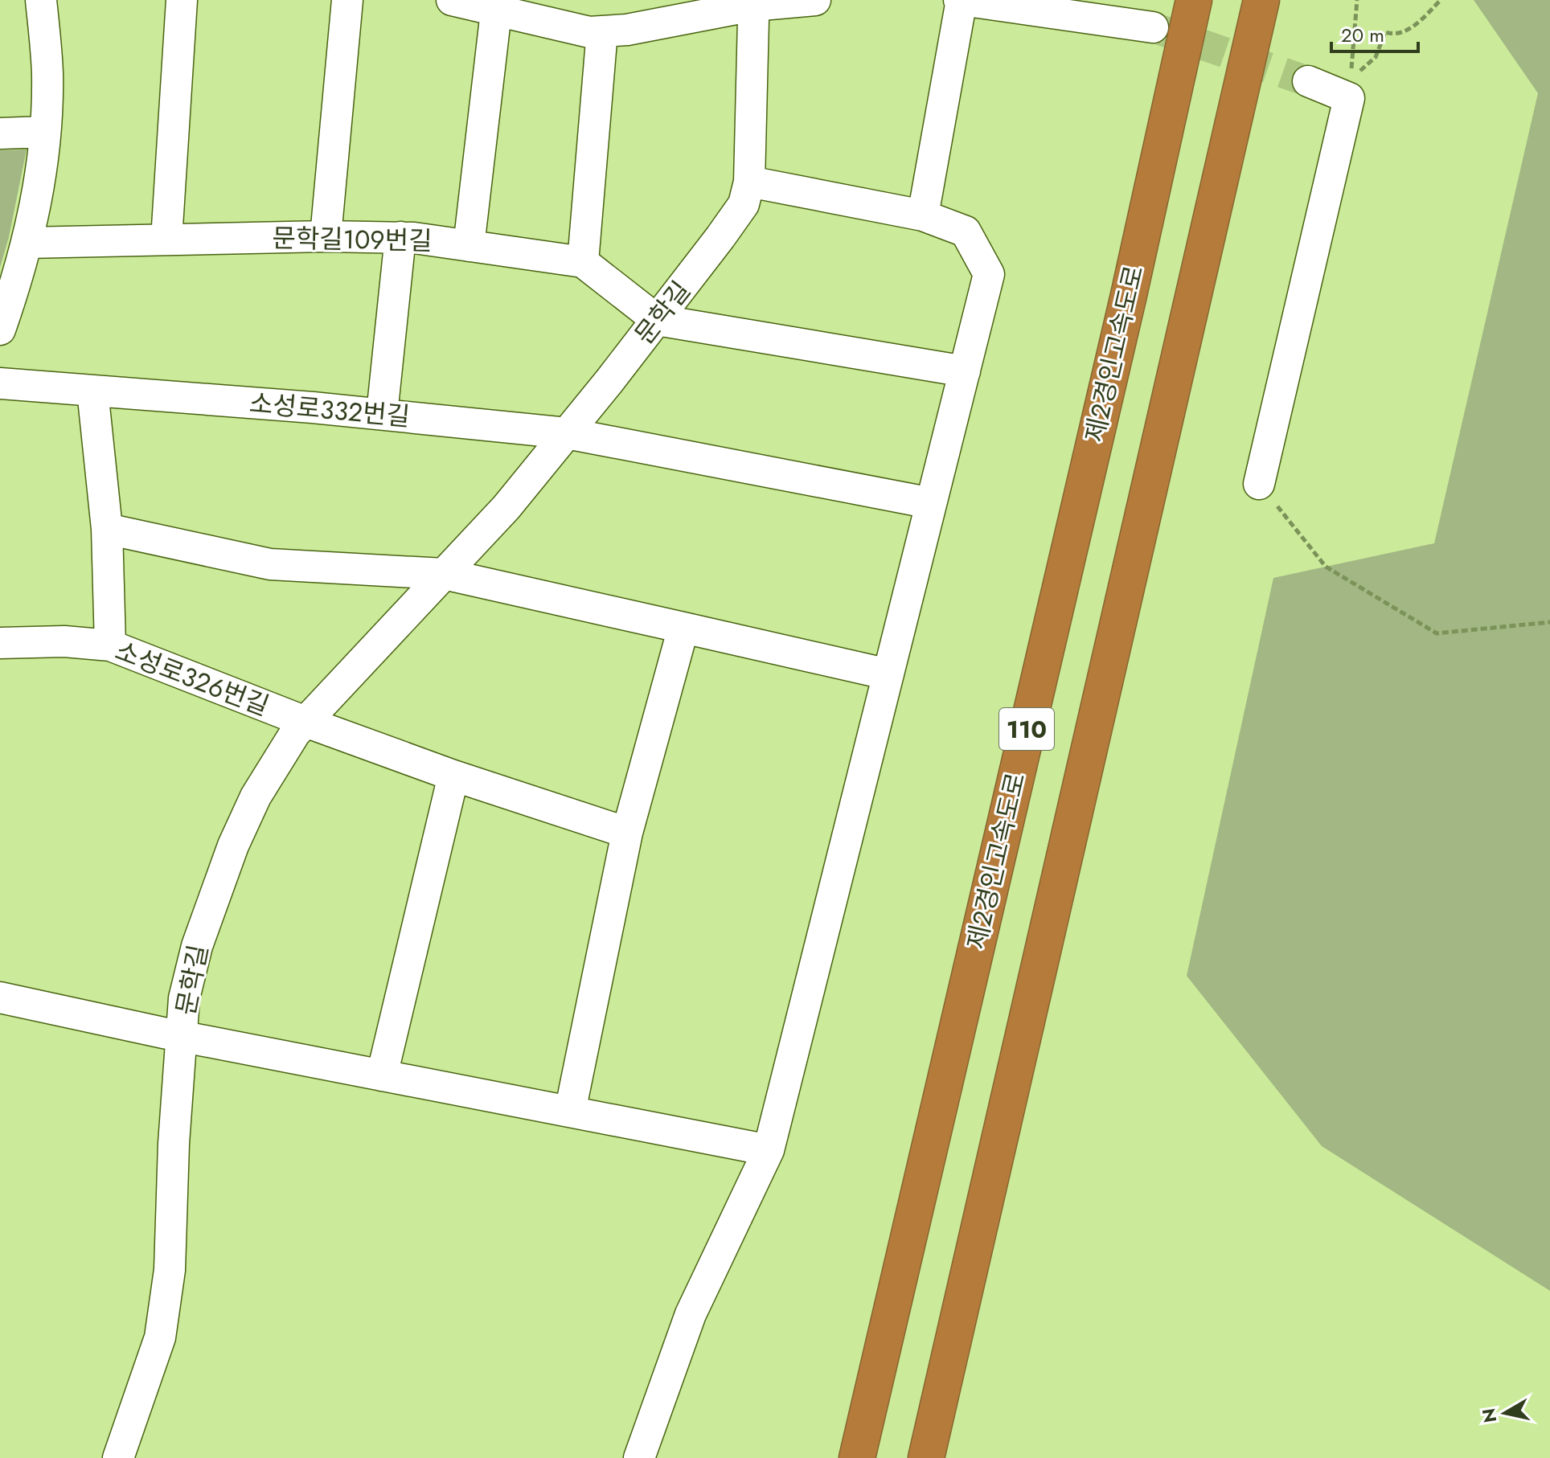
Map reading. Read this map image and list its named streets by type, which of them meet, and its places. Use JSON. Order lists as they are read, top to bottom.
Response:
{
  "streets": {
    "highway": ["제2경인고속도로", "110"],
    "street": [
      "문학길109번길",
      "문학길",
      "소성로332번길",
      "소성로326번길"
    ]
  },
  "crossings": [
    ["문학길", "소성로332번길"],
    ["문학길", "소성로326번길"]
  ],
  "scale_bar": "20 m",
  "north": "left"
}
